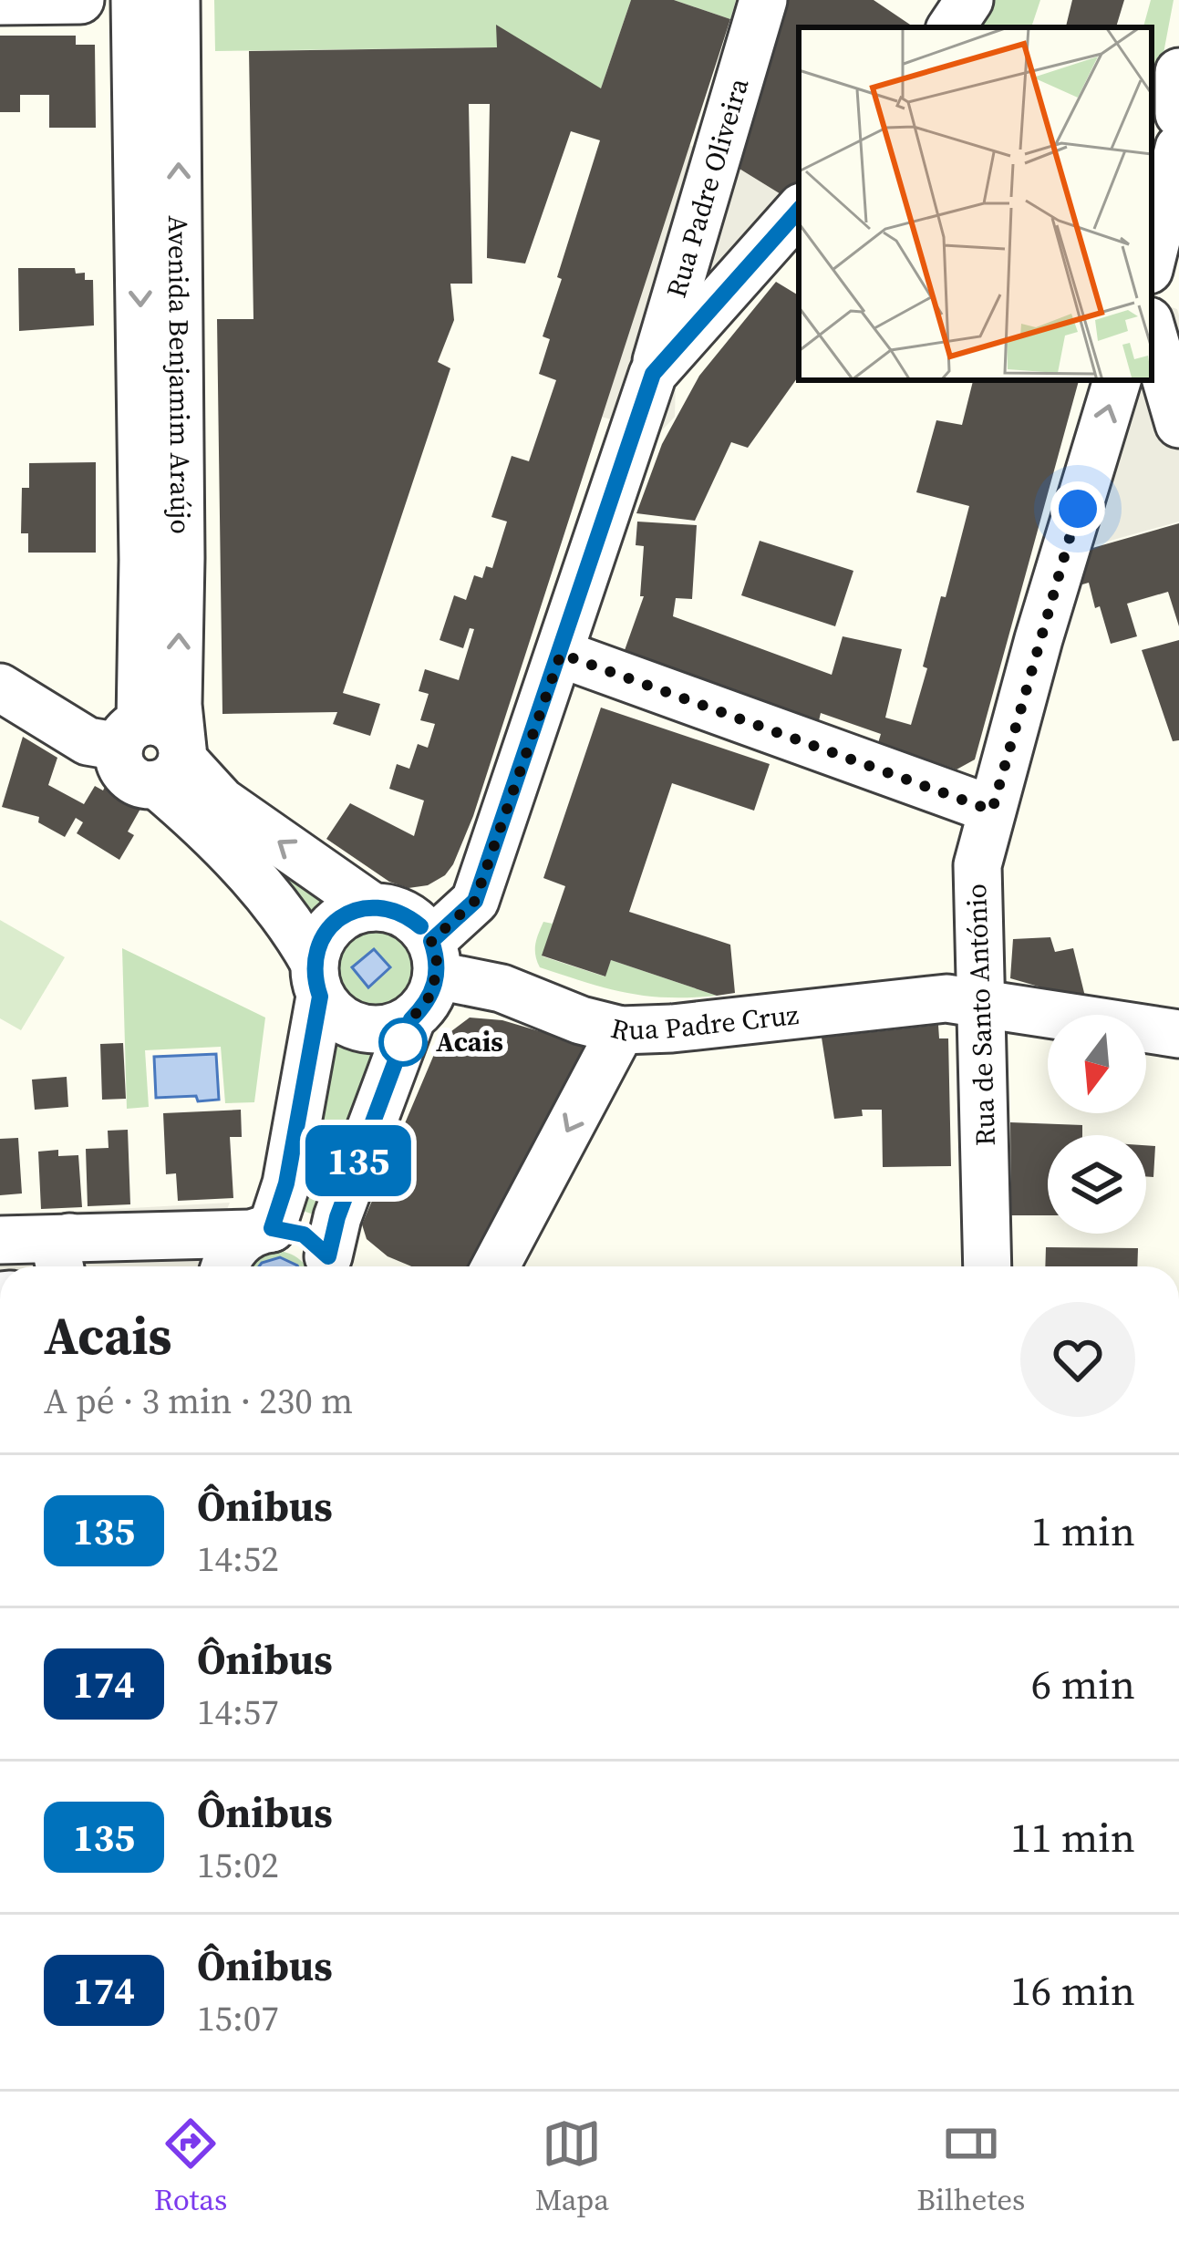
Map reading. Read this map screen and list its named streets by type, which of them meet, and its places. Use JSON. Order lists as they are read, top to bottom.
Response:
{
  "streets": {
    "street": [
      "Rua Padre Oliveira",
      "Avenida Benjamim Araújo",
      "Rua de Santo António",
      "Rua Padre Cruz"
    ]
  },
  "crossings": [
    ["Rua Padre Oliveira", "Rua Padre Cruz"],
    ["Rua de Santo António", "Rua Padre Cruz"]
  ],
  "one_way": ["Rua de Santo António"],
  "places": ["Acais"],
  "lines": ["bus line 135"],
  "north": "bottom",
  "page": {
    "on_map": "135",
    "heading": ["Acais", "A pé · 3 min · 230 m"],
    "list": [
      {
        "mark": "135",
        "name": "Ônibus",
        "note": "14:52",
        "value": "1 min"
      },
      {
        "mark": "174",
        "name": "Ônibus",
        "note": "14:57",
        "value": "6 min"
      },
      {
        "mark": "135",
        "name": "Ônibus",
        "note": "15:02",
        "value": "11 min"
      },
      {
        "mark": "174",
        "name": "Ônibus",
        "note": "15:07",
        "value": "16 min"
      }
    ],
    "tabs": ["Rotas", "Mapa", "Bilhetes"]
  }
}
